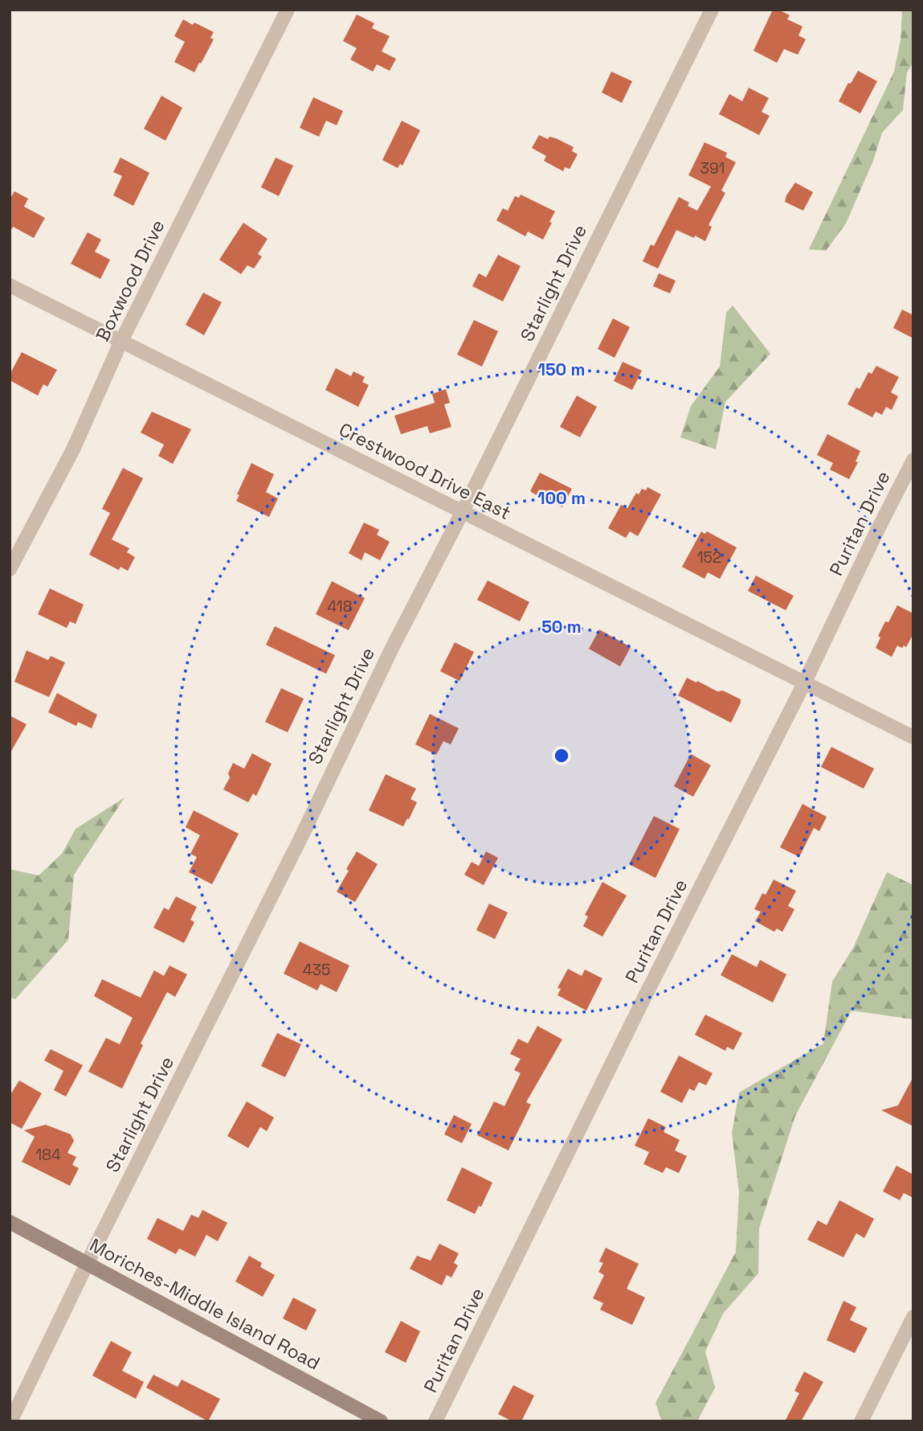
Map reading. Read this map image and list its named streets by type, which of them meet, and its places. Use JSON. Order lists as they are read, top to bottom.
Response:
{
  "streets": {
    "main road": ["Moriches-Middle Island Road"],
    "street": [
      "Boxwood Drive",
      "Starlight Drive",
      "Crestwood Drive East",
      "Puritan Drive"
    ]
  },
  "crossings": [
    ["Boxwood Drive", "Crestwood Drive East"],
    ["Starlight Drive", "Crestwood Drive East"],
    ["Starlight Drive", "Moriches-Middle Island Road"],
    ["Crestwood Drive East", "Puritan Drive"]
  ],
  "house_numbers": [
    "391",
    "152",
    "418",
    "435",
    "184"
  ],
  "rings": ["150 m", "100 m", "50 m"]
}
